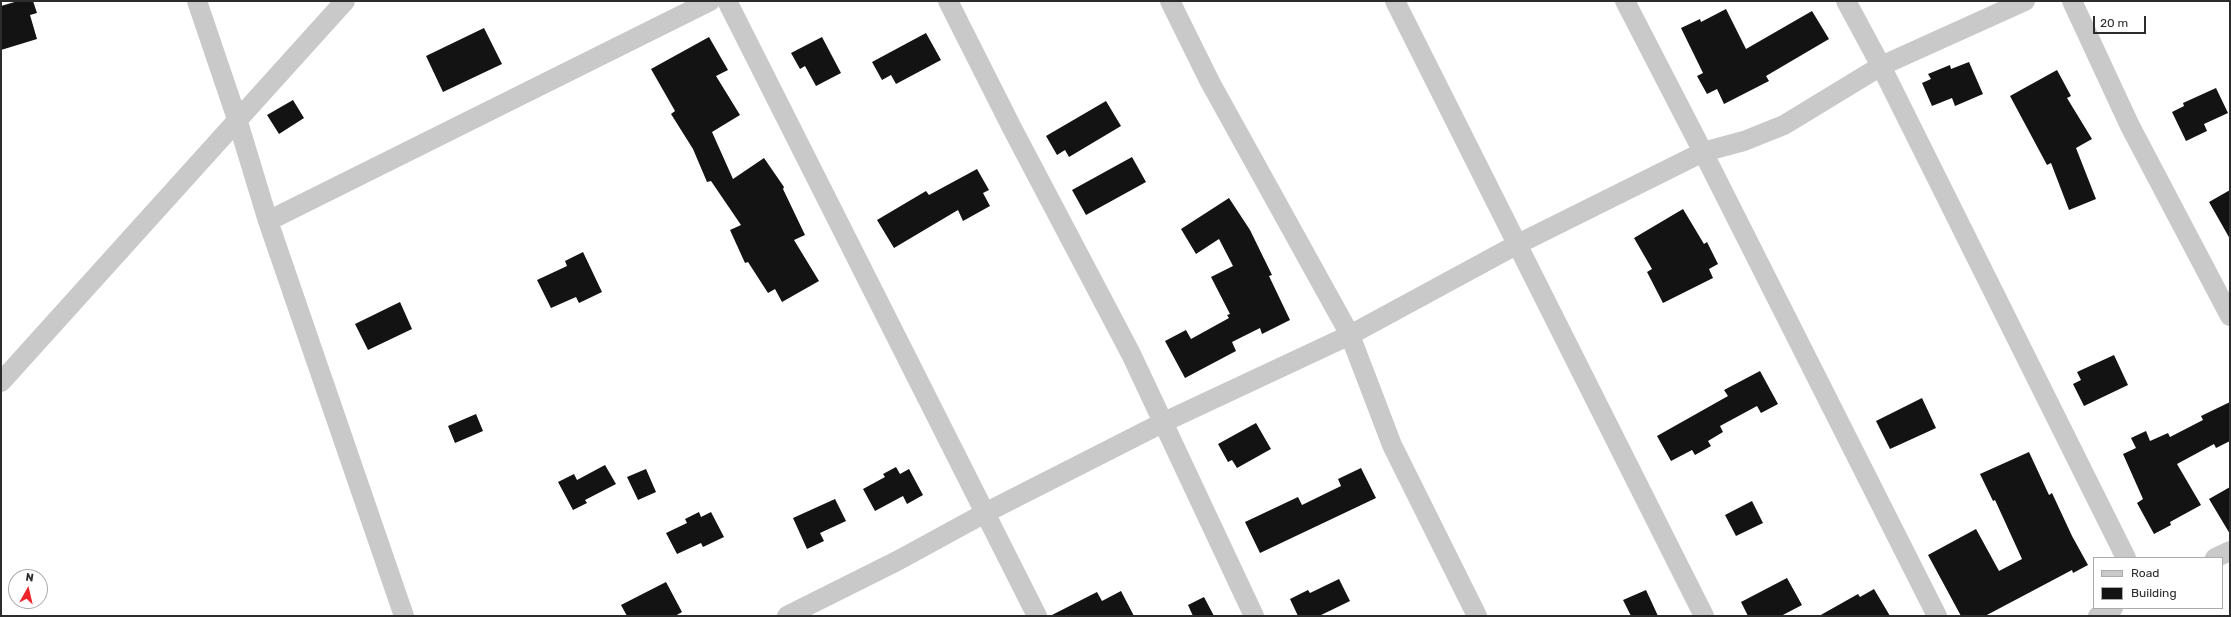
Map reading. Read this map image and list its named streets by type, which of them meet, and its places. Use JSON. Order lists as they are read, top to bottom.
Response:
{
  "legend": ["Road", "Building"],
  "scale_bar": "20 m",
  "north": "top"
}
